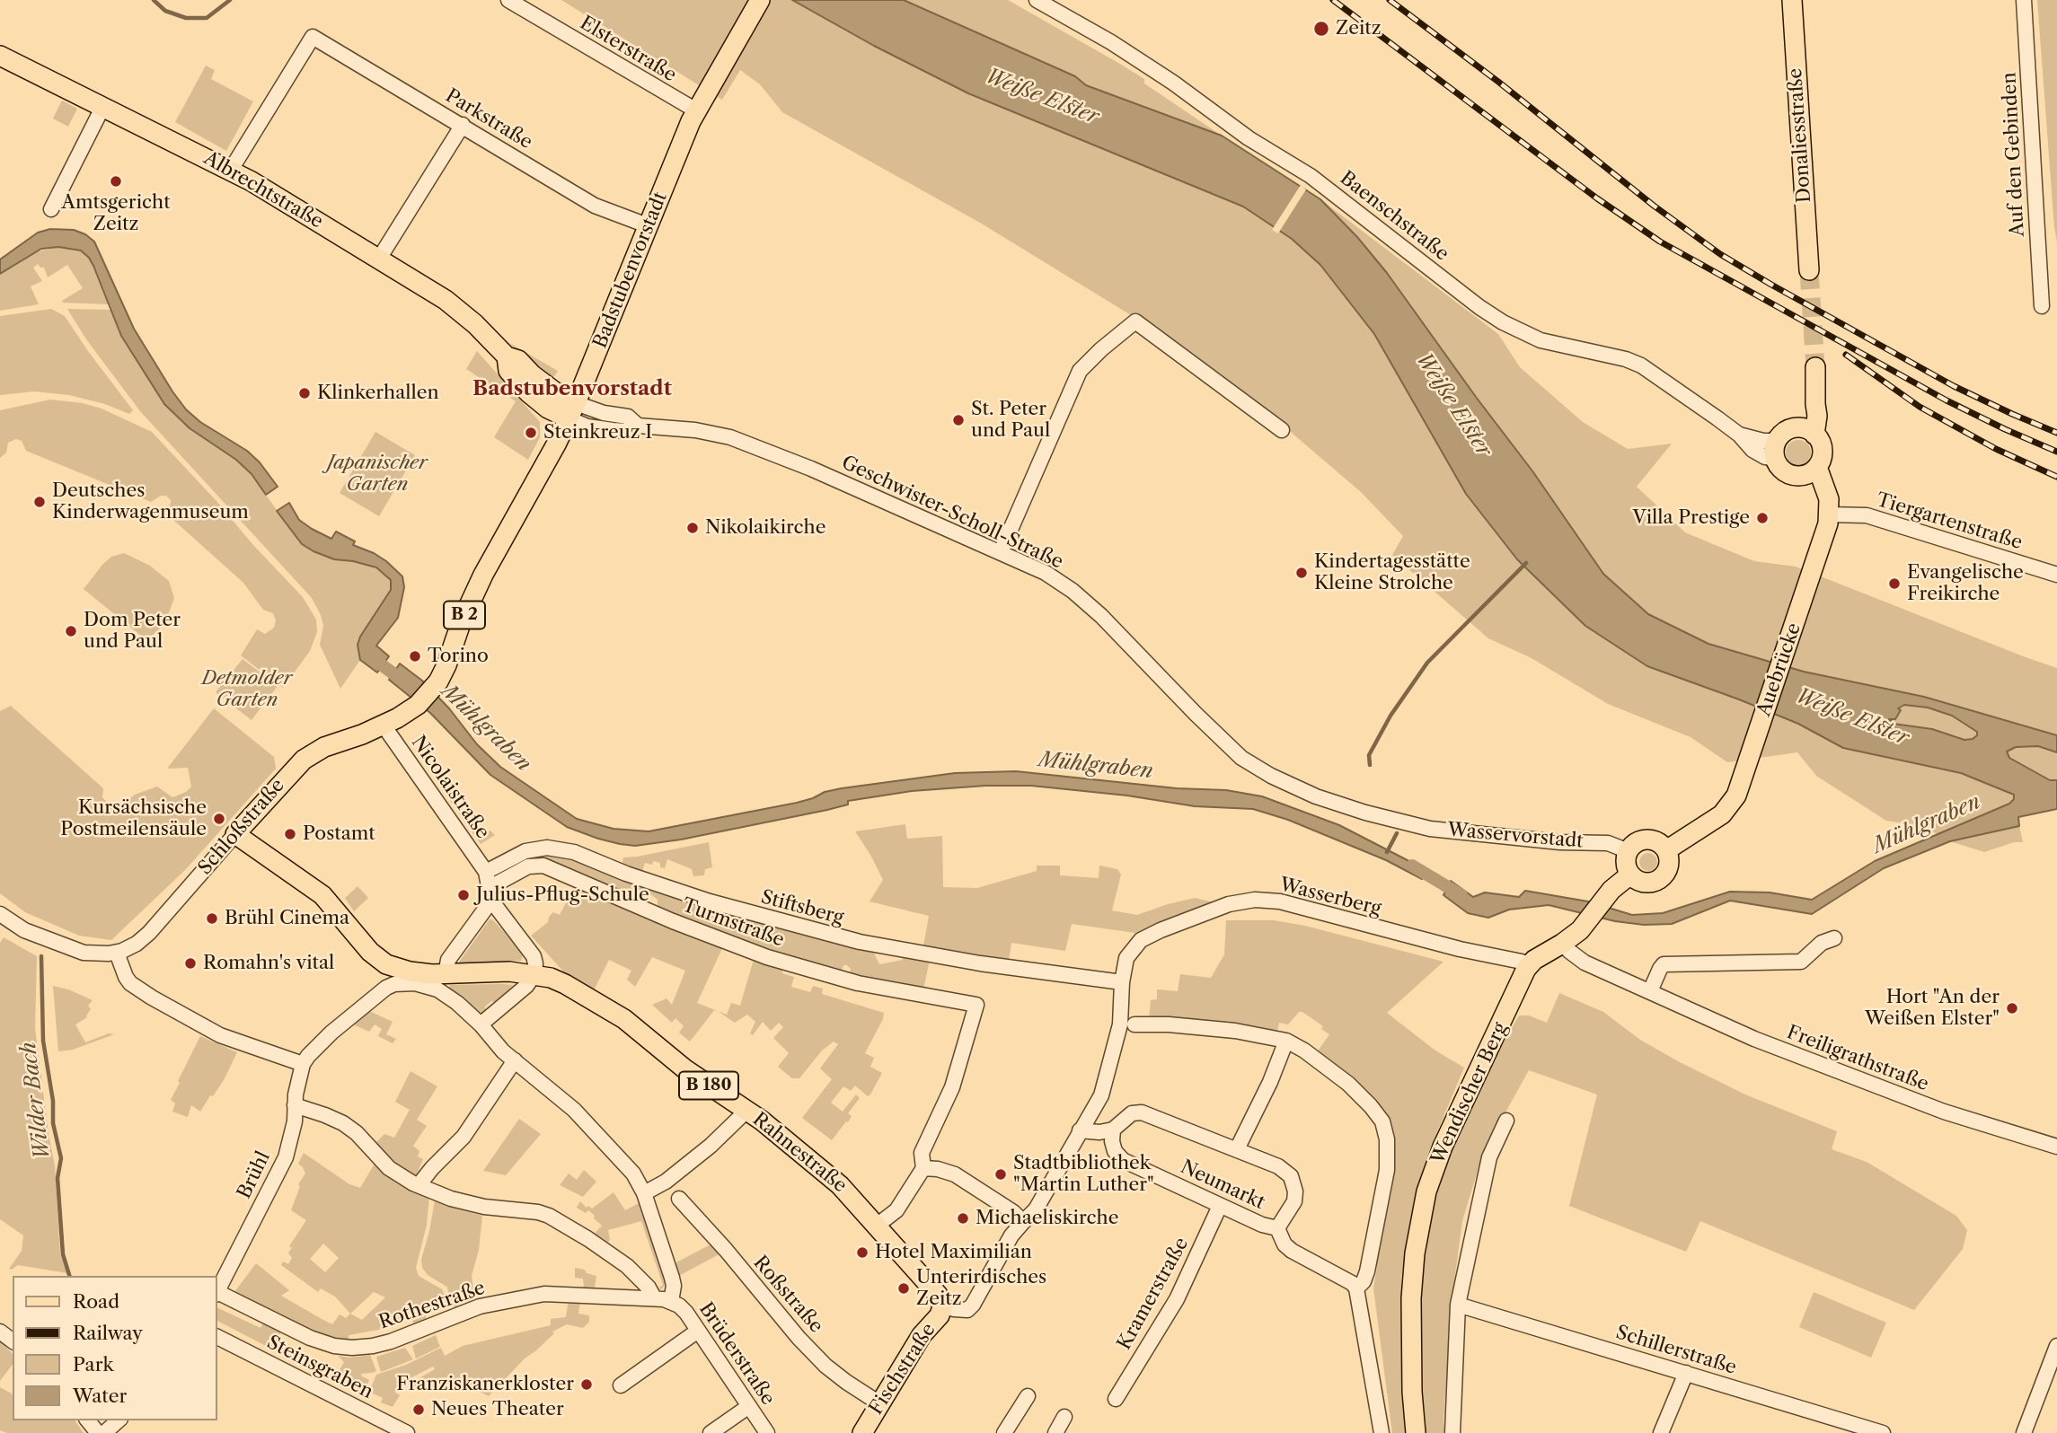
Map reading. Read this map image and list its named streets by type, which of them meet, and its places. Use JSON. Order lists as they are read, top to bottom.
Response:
{
  "streets": {
    "main road": [
      "Donaliesstraße",
      "Albrechtstraße",
      "Badstubenvorstadt",
      "B 2",
      "Auebrücke",
      "Schloßstraße",
      "B 180",
      "Wendischer Berg",
      "Rahnestraße",
      "Fischstraße"
    ],
    "street": [
      "Elsterstraße",
      "Parkstraße",
      "Auf den Gebinden",
      "Baenschstraße",
      "Geschwister-Scholl-Straße",
      "Tiergartenstraße",
      "Nicolaistraße",
      "Wasservorstadt",
      "Wasserberg",
      "Stiftsberg",
      "Turmstraße",
      "Freiligrathstraße",
      "Brühl",
      "Neumarkt",
      "Kramerstraße",
      "Roßstraße",
      "Rothestraße",
      "Schillerstraße",
      "Brüderstraße",
      "Steinsgraben"
    ]
  },
  "crossings": [
    ["Elsterstraße", "Badstubenvorstadt"],
    ["Parkstraße", "Albrechtstraße"],
    ["Parkstraße", "Badstubenvorstadt"],
    ["Albrechtstraße", "Badstubenvorstadt"],
    ["Albrechtstraße", "Geschwister-Scholl-Straße"],
    ["Badstubenvorstadt", "Geschwister-Scholl-Straße"],
    ["Badstubenvorstadt", "Nicolaistraße"],
    ["Badstubenvorstadt", "Schloßstraße"],
    ["Geschwister-Scholl-Straße", "Wasservorstadt"],
    ["Tiergartenstraße", "Auebrücke"],
    ["Auebrücke", "Wasservorstadt"],
    ["Auebrücke", "Wendischer Berg"],
    ["Nicolaistraße", "Schloßstraße"],
    ["Nicolaistraße", "Stiftsberg"],
    ["Schloßstraße", "B 180"],
    ["Wasservorstadt", "Wendischer Berg"],
    ["Wasserberg", "Stiftsberg"],
    ["Wasserberg", "Wendischer Berg"],
    ["Freiligrathstraße", "Wendischer Berg"],
    ["B 180", "Rahnestraße"],
    ["B 180", "Fischstraße"],
    ["Neumarkt", "Kramerstraße"],
    ["Roßstraße", "Fischstraße"],
    ["Rothestraße", "Brüderstraße"]
  ],
  "districts": ["Badstubenvorstadt"],
  "water": ["Weiße Elster", "Mühlgraben", "Wilder Bach"],
  "parks": ["Japanischer Garten", "Detmolder Garten"],
  "places": [
    "Zeitz",
    "Amtsgericht Zeitz",
    "Klinkerhallen",
    "St. Peter und Paul",
    "Steinkreuz I",
    "Deutsches Kinderwagenmuseum",
    "Villa Prestige",
    "Nikolaikirche",
    "Kindertagesstätte Kleine Strolche",
    "Evangelische Freikirche",
    "Dom Peter und Paul",
    "Torino",
    "Kursächsische Postmeilensäule",
    "Postamt",
    "Julius-Pflug-Schule",
    "Brühl Cinema",
    "Romahn's vital",
    "Hort \"An der Weißen Elster\"",
    "Stadtbibliothek \"Martin Luther\"",
    "Michaeliskirche",
    "Hotel Maximilian",
    "Unterirdisches Zeitz",
    "Franziskanerkloster",
    "Neues Theater"
  ],
  "legend": [
    "Road",
    "Railway",
    "Park",
    "Water"
  ]
}
